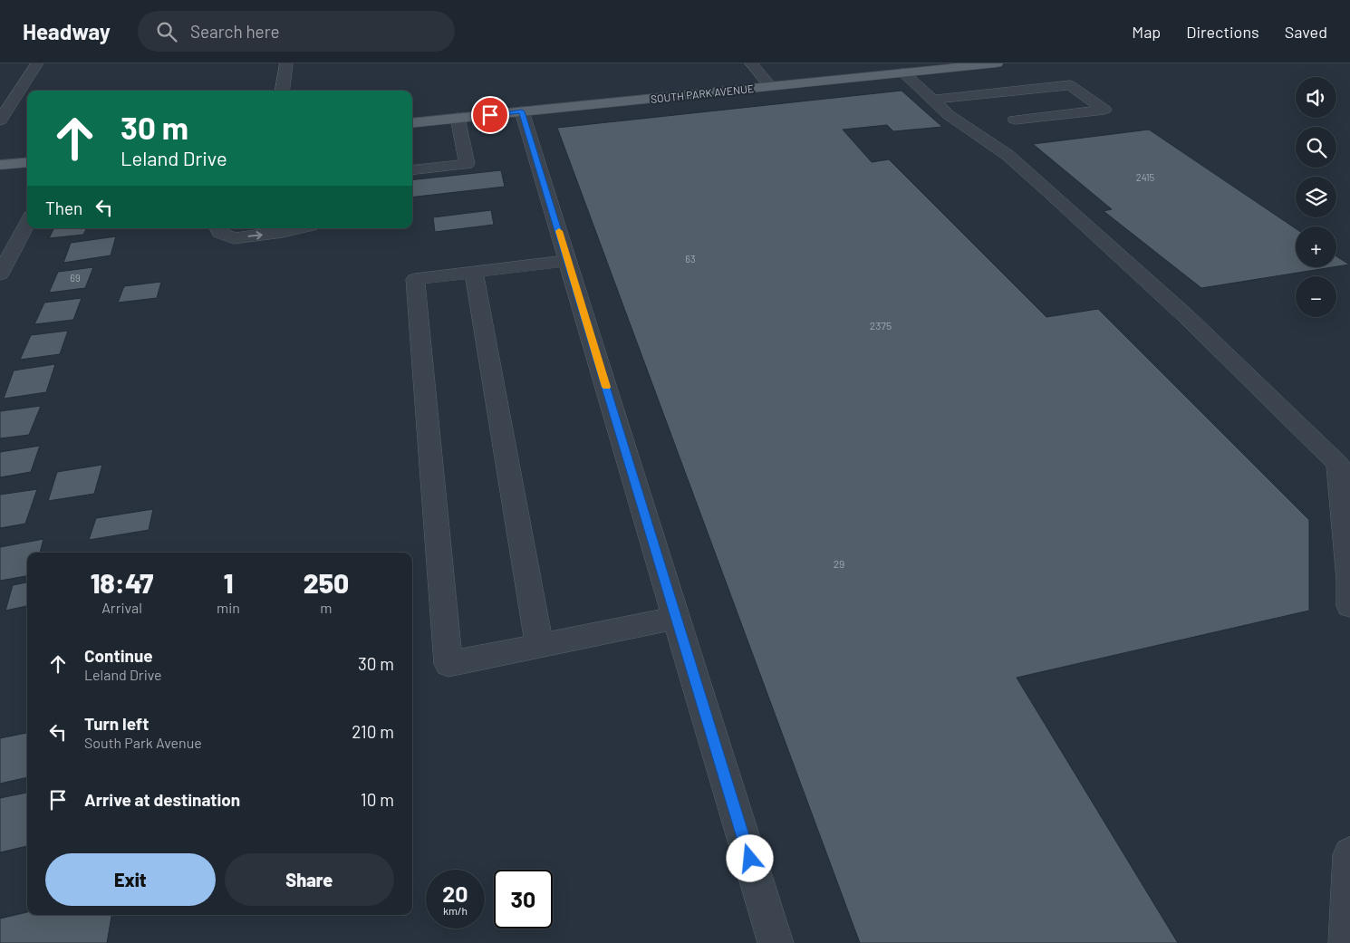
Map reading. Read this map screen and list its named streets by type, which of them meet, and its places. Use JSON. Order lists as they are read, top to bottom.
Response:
{
  "streets": {
    "main road": ["SOUTH PARK AVENUE"]
  },
  "house_numbers": [
    "2415",
    "63",
    "69",
    "2375",
    "29"
  ],
  "page": {
    "header": "Headway",
    "search": "Search here",
    "nav": ["Map", "Directions", "Saved"],
    "map_buttons": ["+", "−"],
    "turn": ["30 m", "Leland Drive"],
    "then": "Then",
    "eta": [
      "18:47",
      "Arrival",
      "1",
      "min",
      "250",
      "m"
    ],
    "list": [
      {
        "name": "Continue",
        "note": "Leland Drive",
        "value": "30 m"
      },
      {
        "name": "Turn left",
        "note": "South Park Avenue",
        "value": "210 m"
      },
      {
        "name": "Arrive at destination",
        "value": "10 m"
      }
    ],
    "buttons": ["Exit", "Share"],
    "speed": "20 km/h",
    "limit": "30"
  }
}
